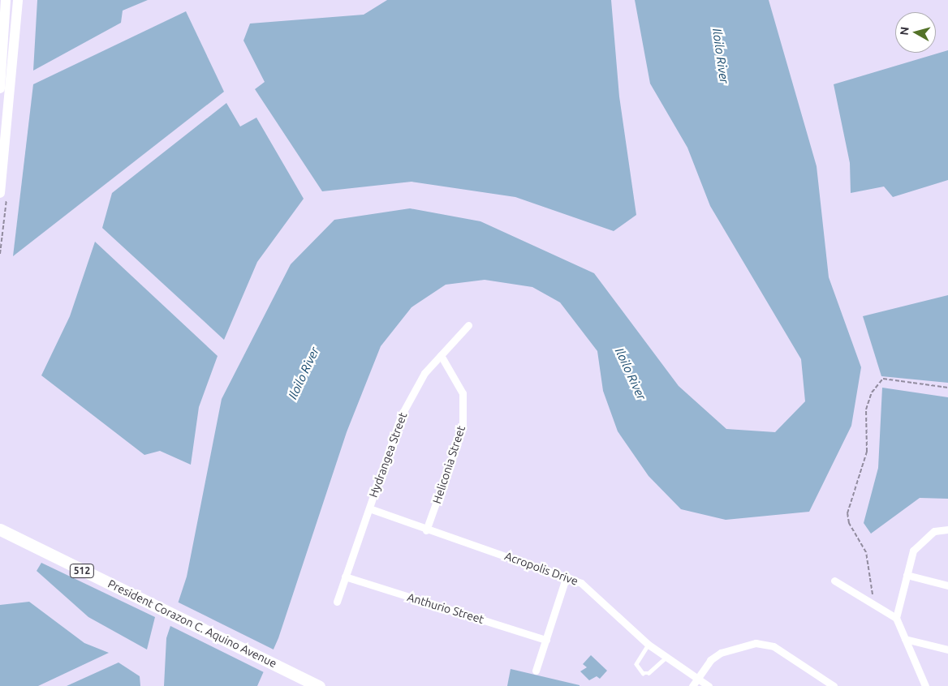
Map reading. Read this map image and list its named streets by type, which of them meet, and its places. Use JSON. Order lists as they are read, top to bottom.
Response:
{
  "streets": {
    "main road": ["512", "President Corazon C. Aquino Avenue"],
    "street": [
      "Hydrangea Street",
      "Heliconia Street",
      "Acropolis Drive",
      "Anthurio Street"
    ]
  },
  "crossings": [
    ["Hydrangea Street", "Heliconia Street"],
    ["Hydrangea Street", "Acropolis Drive"],
    ["Hydrangea Street", "Anthurio Street"],
    ["Heliconia Street", "Acropolis Drive"]
  ],
  "water": ["Iloilo River"],
  "north": "left"
}
